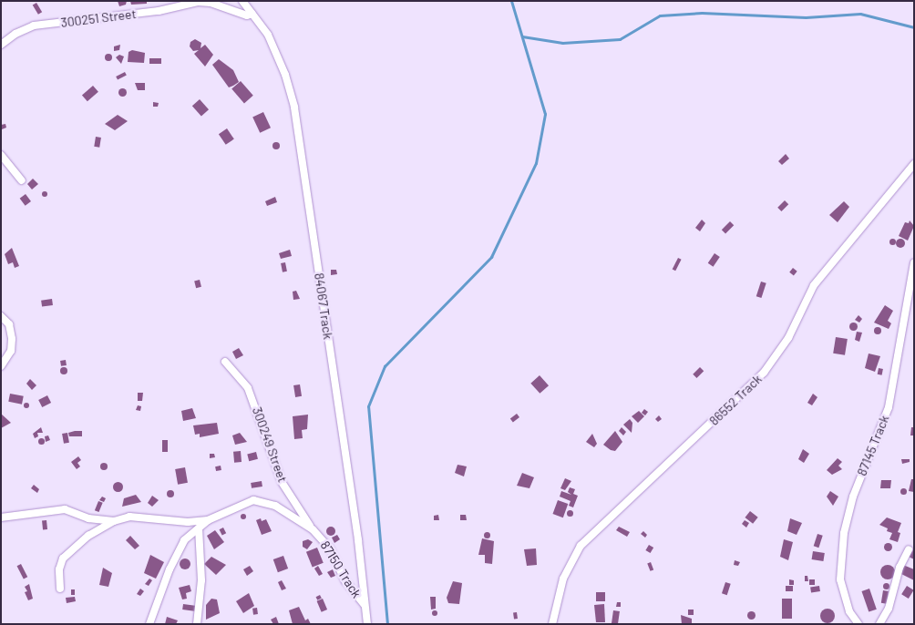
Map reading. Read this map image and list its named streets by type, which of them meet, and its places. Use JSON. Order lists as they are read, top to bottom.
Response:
{
  "streets": {
    "street": [
      "300251 Street",
      "84067 Track",
      "86552 Track",
      "300249 Street",
      "87145 Track",
      "87150 Track"
    ]
  },
  "crossings": [
    ["300251 Street", "84067 Track"],
    ["84067 Track", "87150 Track"],
    ["300249 Street", "87150 Track"]
  ]
}
